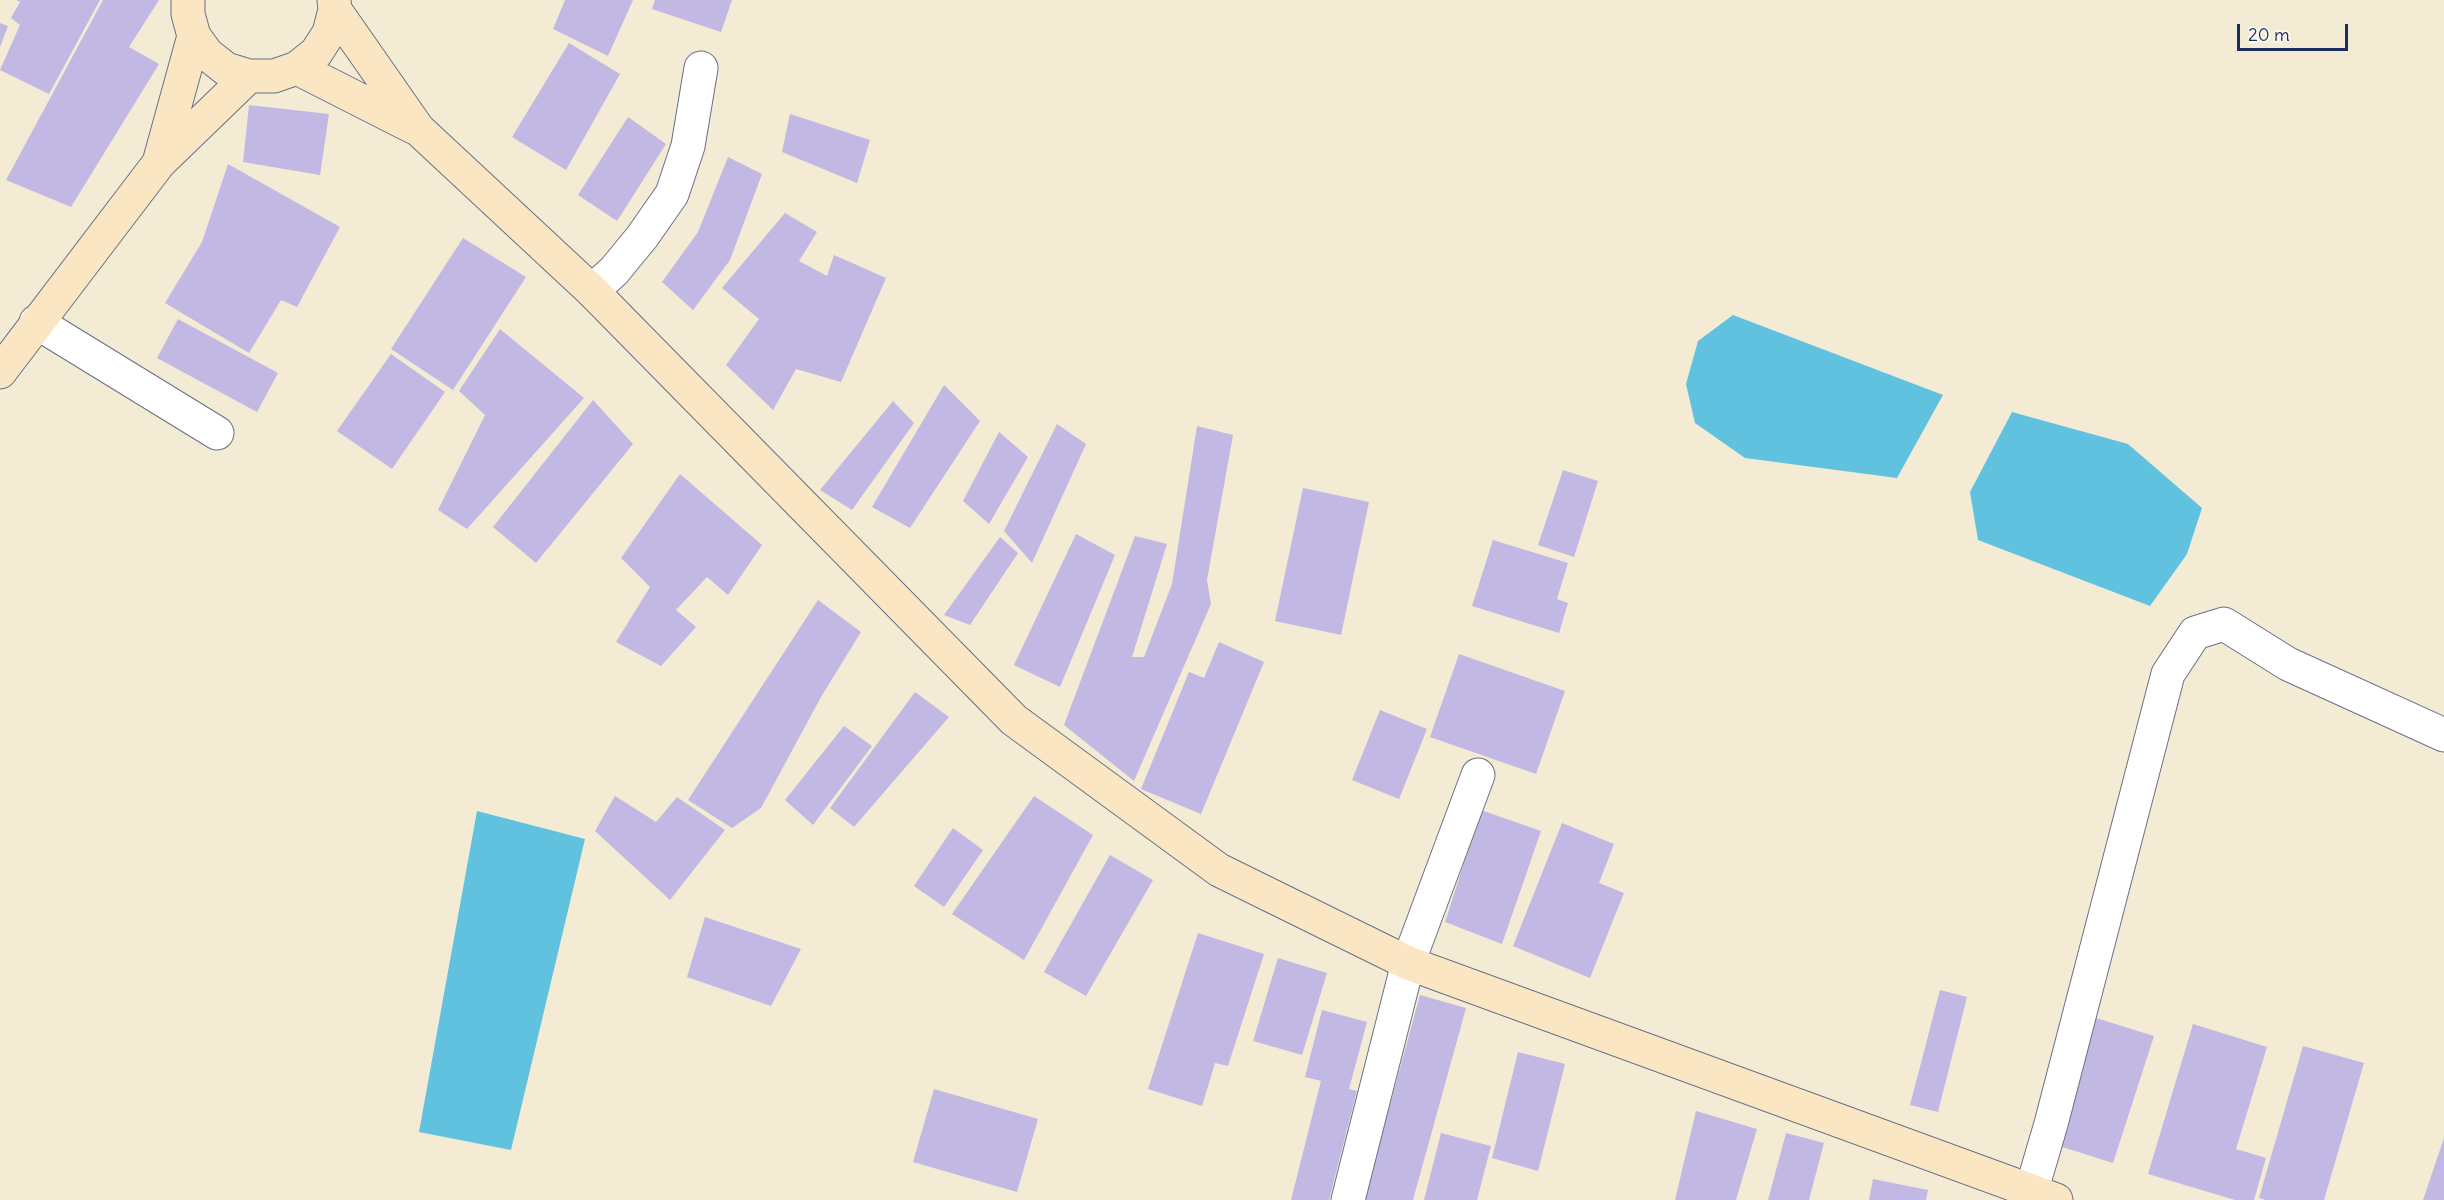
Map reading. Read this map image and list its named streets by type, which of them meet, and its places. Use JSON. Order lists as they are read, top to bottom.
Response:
{
  "scale_bar": "20 m"
}
